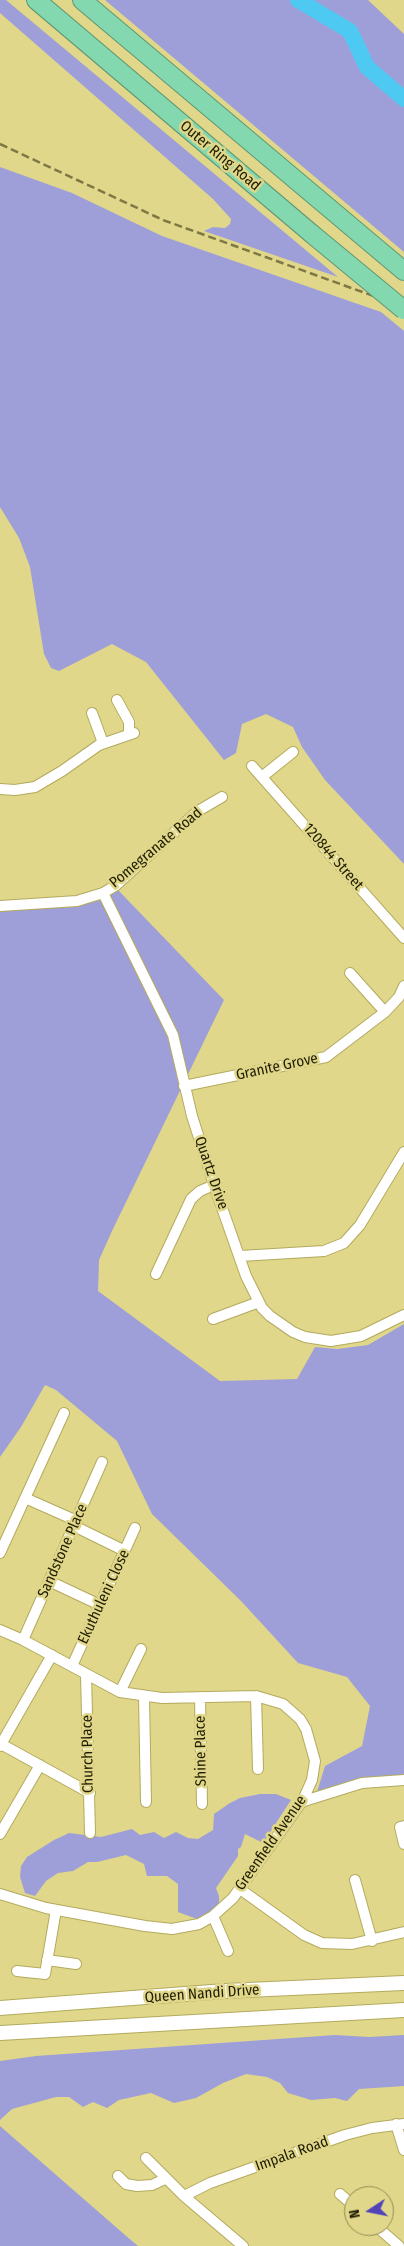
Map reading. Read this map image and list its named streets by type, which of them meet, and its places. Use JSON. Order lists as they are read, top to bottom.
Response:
{
  "streets": {
    "highway": ["Outer Ring Road"],
    "main road": ["Queen Nandi Drive"],
    "street": [
      "Pomegranate Road",
      "120844 Street",
      "Granite Grove",
      "Quartz Drive",
      "Sandstone Place",
      "Ekuthuleni Close",
      "Shine Place",
      "Church Place",
      "Greenfield Avenue",
      "Impala Road"
    ]
  },
  "crossings": [
    ["Pomegranate Road", "Quartz Drive"],
    ["Granite Grove", "Quartz Drive"],
    ["Sandstone Place", "Greenfield Avenue"],
    ["Ekuthuleni Close", "Greenfield Avenue"],
    ["Shine Place", "Greenfield Avenue"],
    ["Church Place", "Greenfield Avenue"]
  ],
  "north": "left"
}
